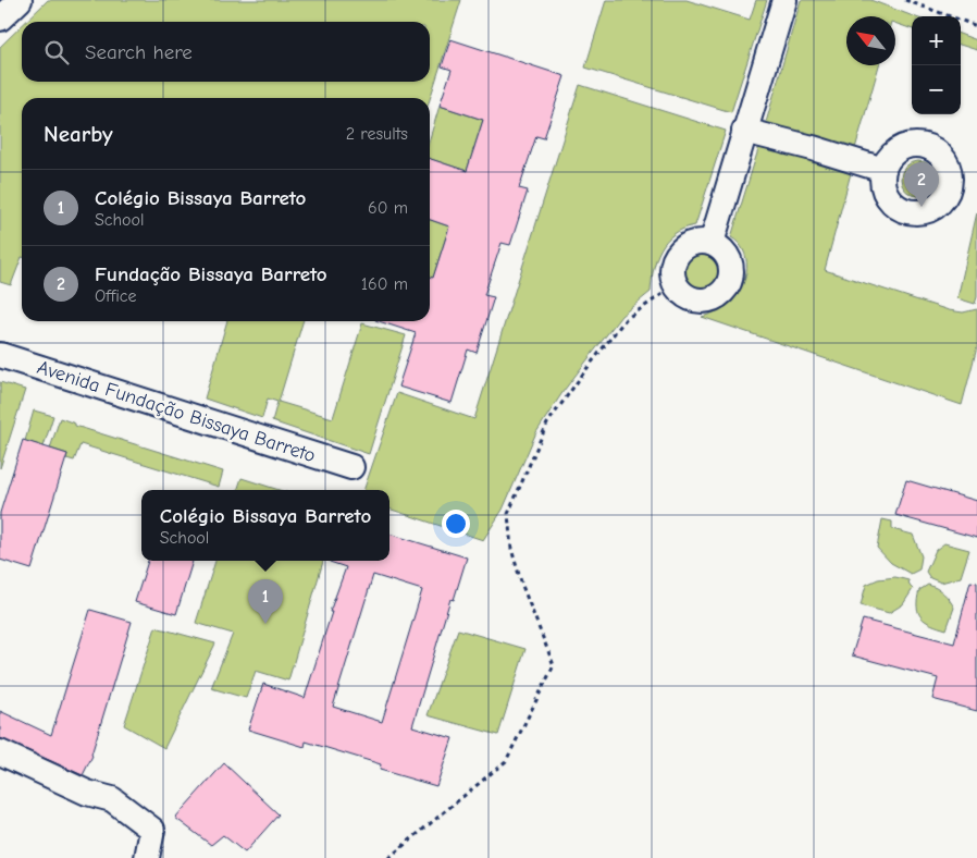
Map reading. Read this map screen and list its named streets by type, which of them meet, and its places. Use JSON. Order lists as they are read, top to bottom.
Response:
{
  "streets": {
    "street": ["Avenida Fundação Bissaya Barreto"]
  },
  "north": "top left",
  "page": {
    "map_buttons": ["+", "−"],
    "search": "Search here",
    "heading": ["Nearby", "2 results"],
    "pins": ["2", "1"],
    "list": [
      {
        "mark": "1",
        "name": "Colégio Bissaya Barreto",
        "note": "School",
        "value": "60 m"
      },
      {
        "mark": "2",
        "name": "Fundação Bissaya Barreto",
        "note": "Office",
        "value": "160 m"
      }
    ],
    "popup": ["Colégio Bissaya Barreto", "School"]
  }
}
